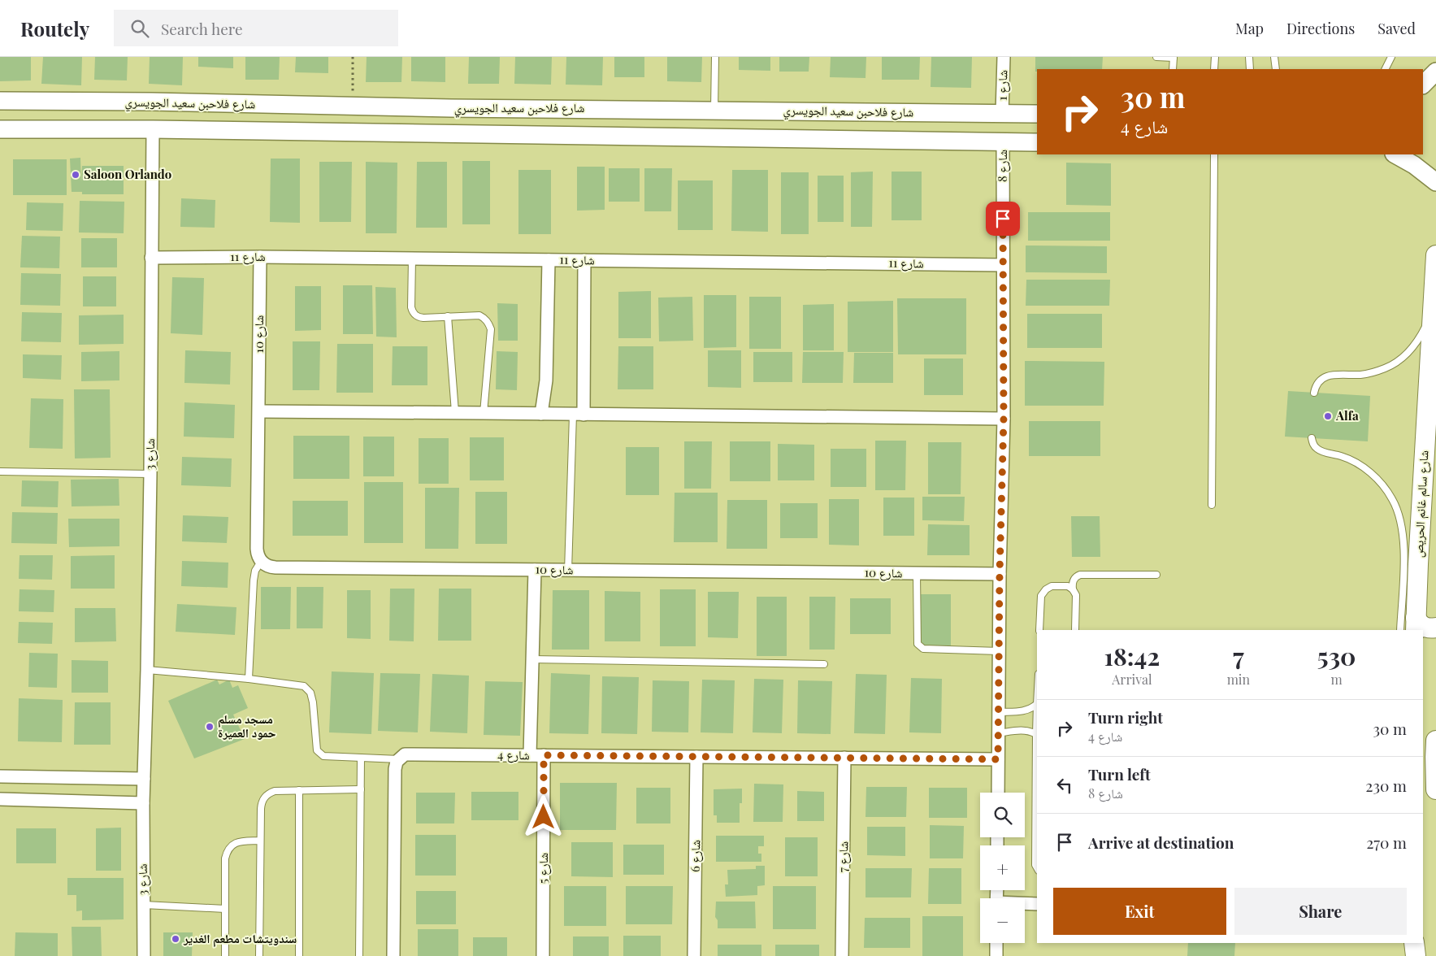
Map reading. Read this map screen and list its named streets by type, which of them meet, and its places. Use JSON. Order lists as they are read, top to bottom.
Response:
{
  "streets": {
    "main road": ["شارع سالم غانم الحريص"],
    "street": [
      "شارع 1",
      "شارع فلاحبن سعيد الجويسري",
      "شارع 8",
      "شارع 11",
      "شارع 10",
      "شارع 3",
      "شارع 4",
      "شارع 6",
      "شارع 7",
      "شارع 5"
    ]
  },
  "crossings": [
    ["شارع 1", "شارع فلاحبن سعيد الجويسري"],
    ["شارع فلاحبن سعيد الجويسري", "شارع 8"],
    ["شارع فلاحبن سعيد الجويسري", "شارع 3"],
    ["شارع 8", "شارع 11"],
    ["شارع 8", "شارع 10"],
    ["شارع 8", "شارع 4"],
    ["شارع 11", "شارع 10"],
    ["شارع 11", "شارع 3"],
    ["شارع 4", "شارع 6"],
    ["شارع 4", "شارع 7"],
    ["شارع 4", "شارع 5"]
  ],
  "places": [
    "Saloon Orlando",
    "Alfa",
    "مسجد مسلم حمود العميرة",
    "سندويتشات مطعم الغدير"
  ],
  "page": {
    "header": "Routely",
    "search": "Search here",
    "nav": ["Map", "Directions", "Saved"],
    "turn": ["30 m", "شارع 4"],
    "eta": [
      "18:42",
      "Arrival",
      "7",
      "min",
      "530",
      "m"
    ],
    "list": [
      {
        "name": "Turn right",
        "note": "شارع 4",
        "value": "30 m"
      },
      {
        "name": "Turn left",
        "note": "شارع 8",
        "value": "230 m"
      },
      {
        "name": "Arrive at destination",
        "value": "270 m"
      }
    ],
    "map_buttons": ["+", "−"],
    "buttons": ["Exit", "Share"]
  }
}
